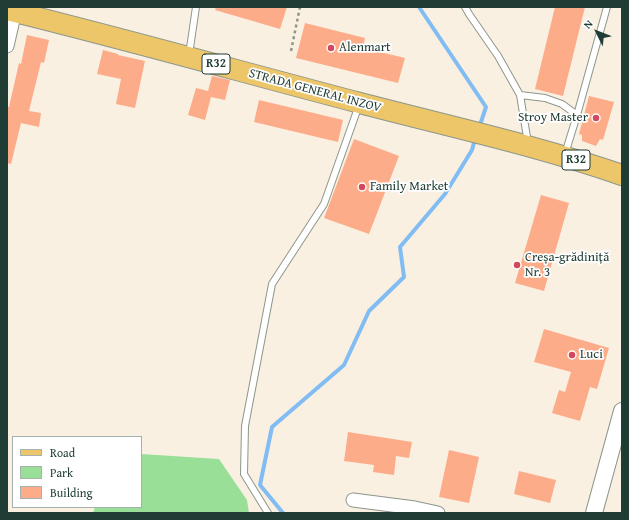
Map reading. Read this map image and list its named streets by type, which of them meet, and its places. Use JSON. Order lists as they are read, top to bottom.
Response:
{
  "streets": {
    "main road": ["R32", "STRADA GENERAL INZOV"]
  },
  "places": [
    "Alenmart",
    "Stroy Master",
    "Family Market",
    "Creșa-grădiniță Nr. 3",
    "Luci"
  ],
  "legend": ["Road", "Park", "Building"],
  "north": "top left"
}
